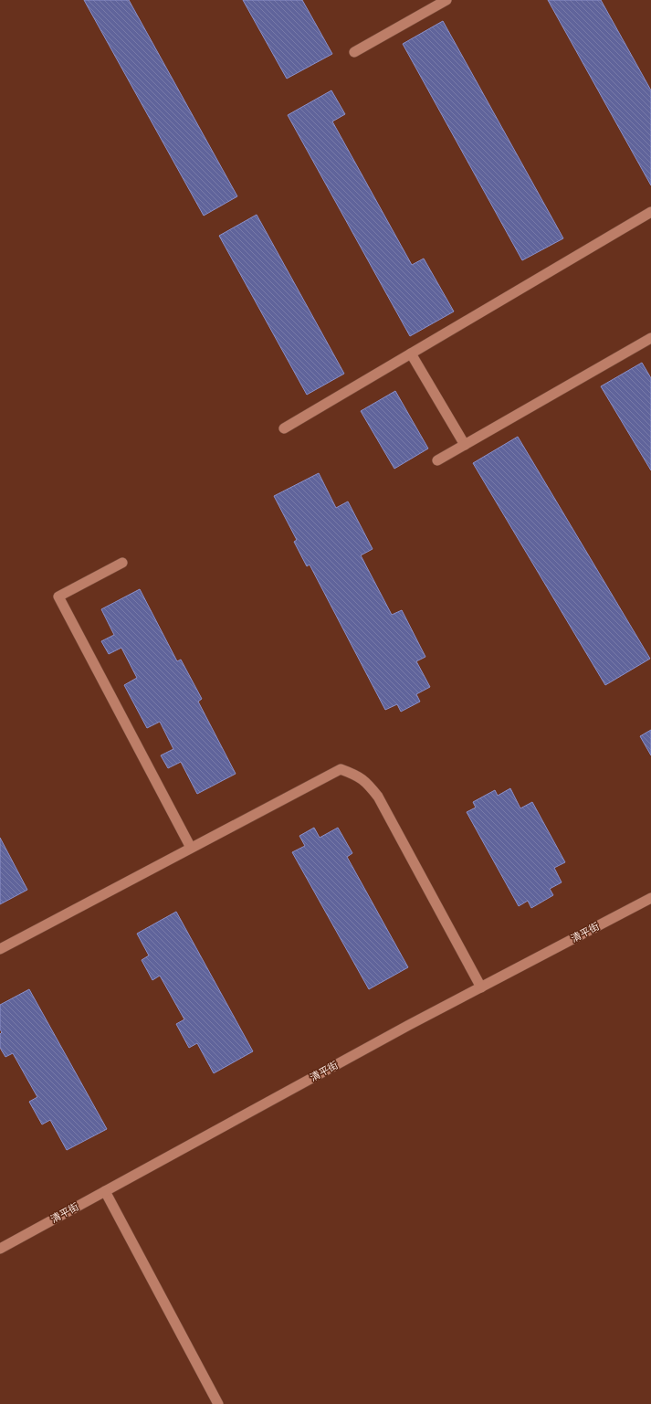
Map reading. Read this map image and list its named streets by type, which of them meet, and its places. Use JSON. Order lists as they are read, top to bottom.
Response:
{
  "streets": {
    "street": ["清平街"]
  }
}
